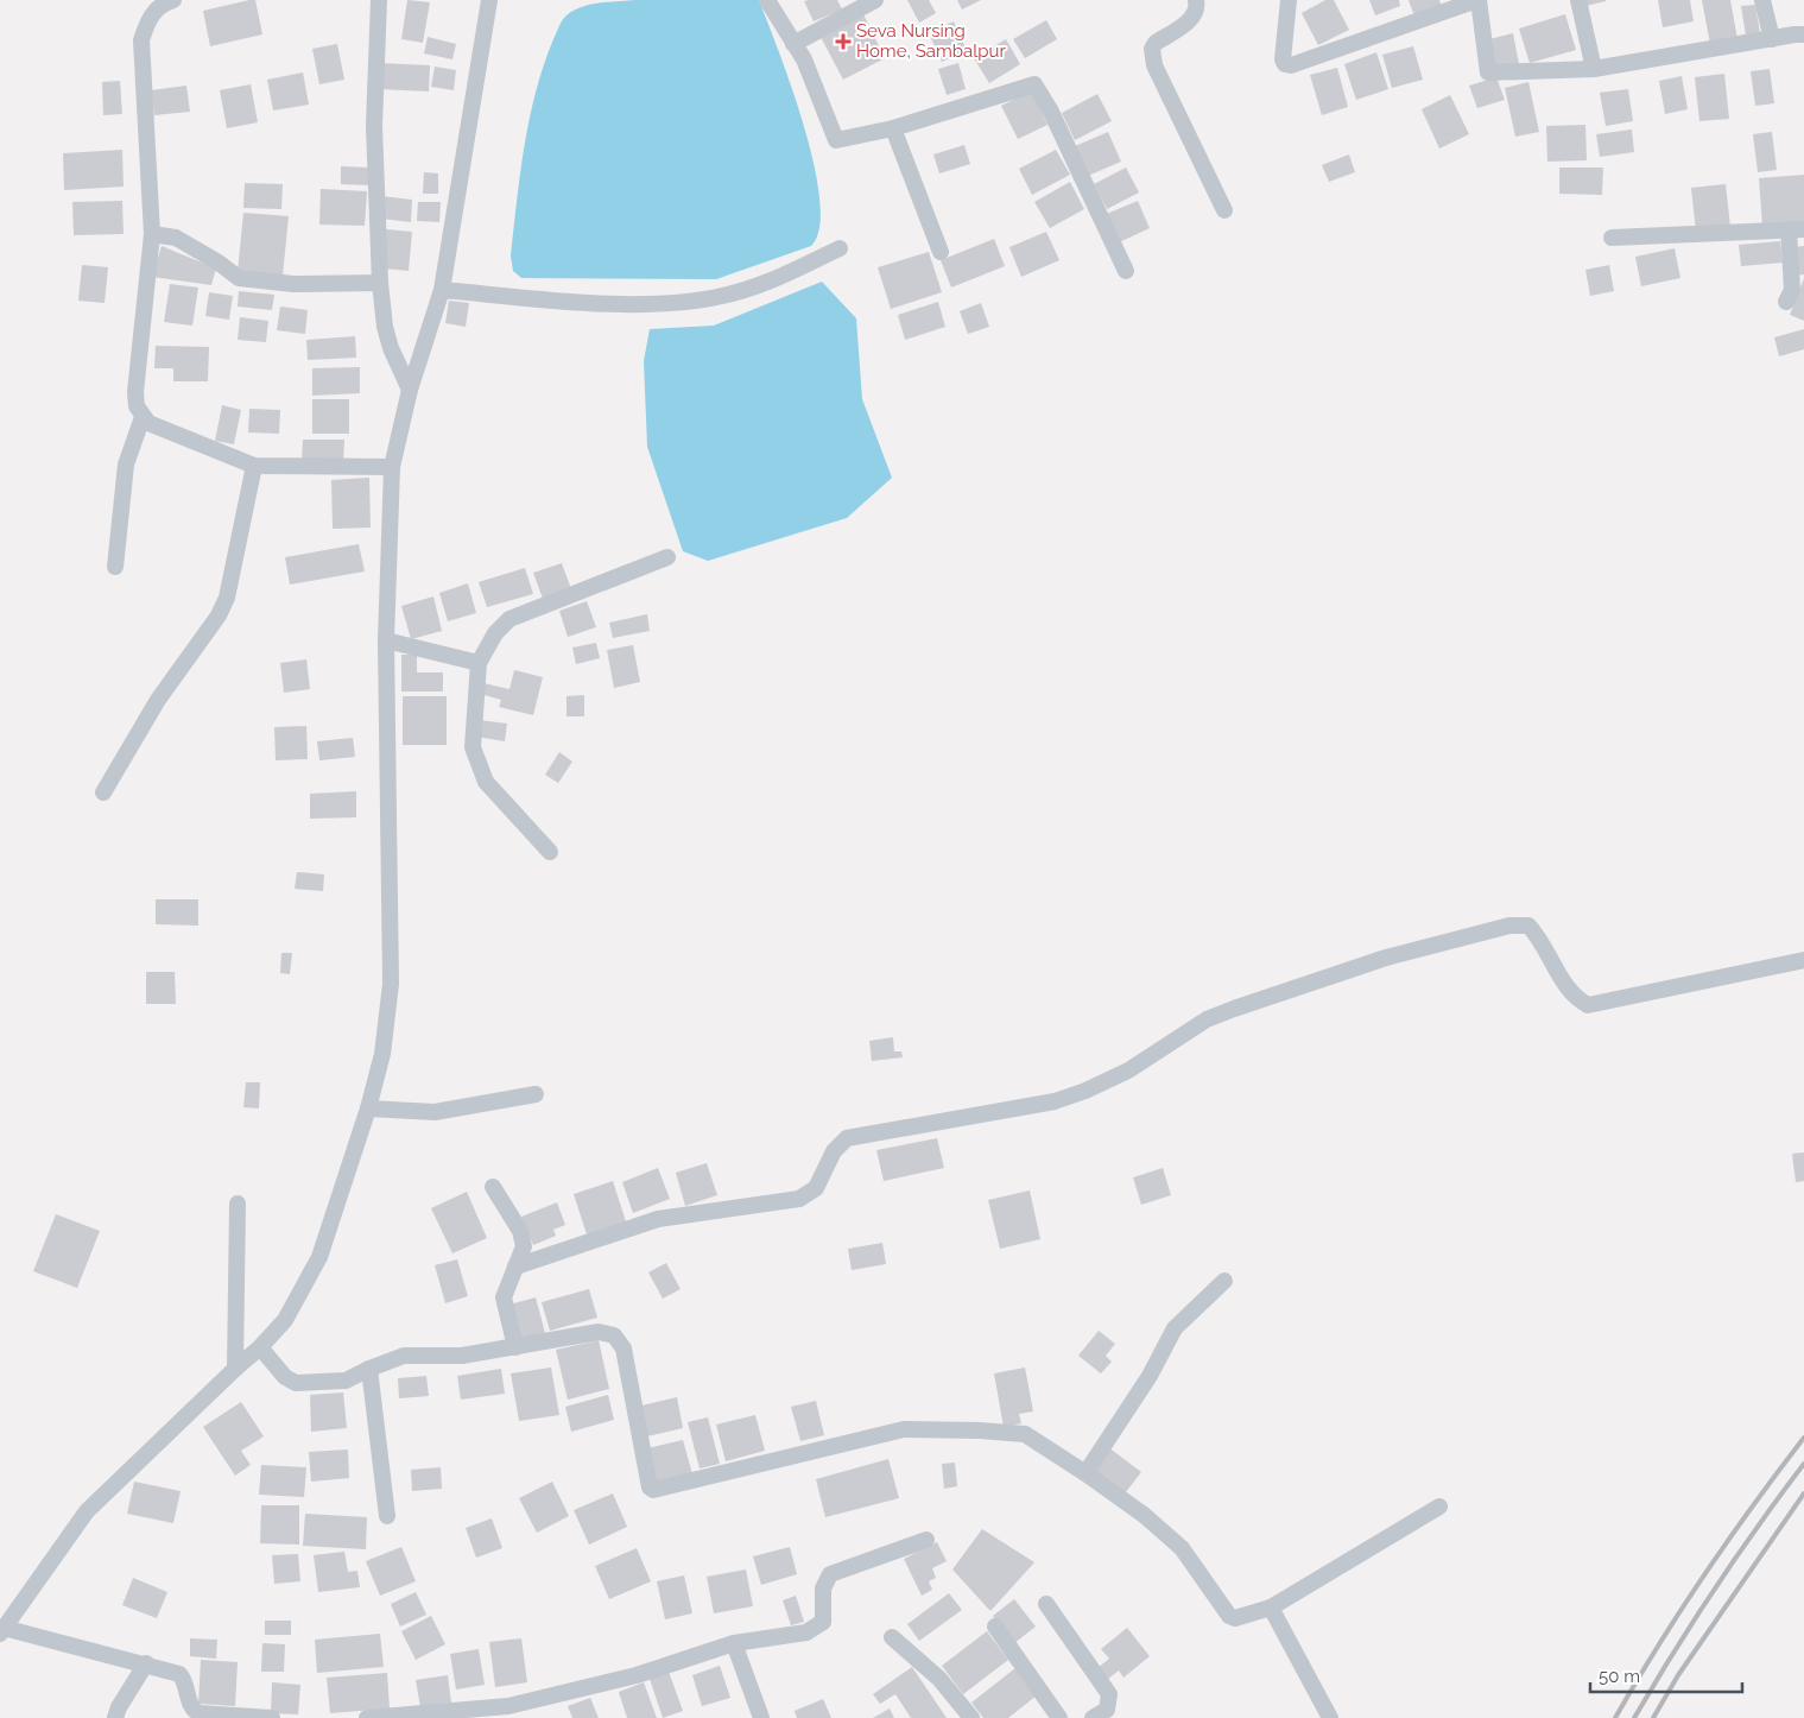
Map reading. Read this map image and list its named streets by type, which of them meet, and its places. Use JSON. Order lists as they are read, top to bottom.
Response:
{
  "places": {
    "health": ["Seva Nursing Home, Sambalpur"]
  },
  "scale_bar": "50 m"
}
